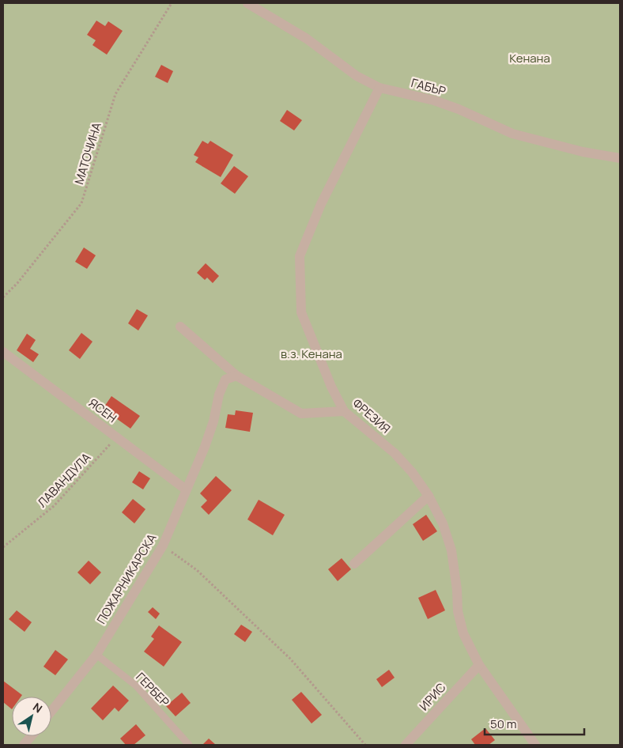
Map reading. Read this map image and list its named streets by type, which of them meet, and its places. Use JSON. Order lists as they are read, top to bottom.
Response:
{
  "streets": {
    "street": [
      "ГАБЪР",
      "ЯСЕН",
      "ФРЕЗИЯ",
      "ПОЖАРНИКАРСКА",
      "ИРИС"
    ],
    "lane": ["ГЕРБЕР"],
    "path": ["МАТОЧИНА", "ЛАВАНДУЛА"]
  },
  "crossings": [
    ["ГАБЪР", "ФРЕЗИЯ"],
    ["ЯСЕН", "ЛАВАНДУЛА"],
    ["ЯСЕН", "ПОЖАРНИКАРСКА"],
    ["ФРЕЗИЯ", "ИРИС"],
    ["ПОЖАРНИКАРСКА", "ГЕРБЕР"]
  ],
  "parks": ["Кенана", "в.з. Кенана"],
  "scale_bar": "50 m",
  "north": "top right"
}
